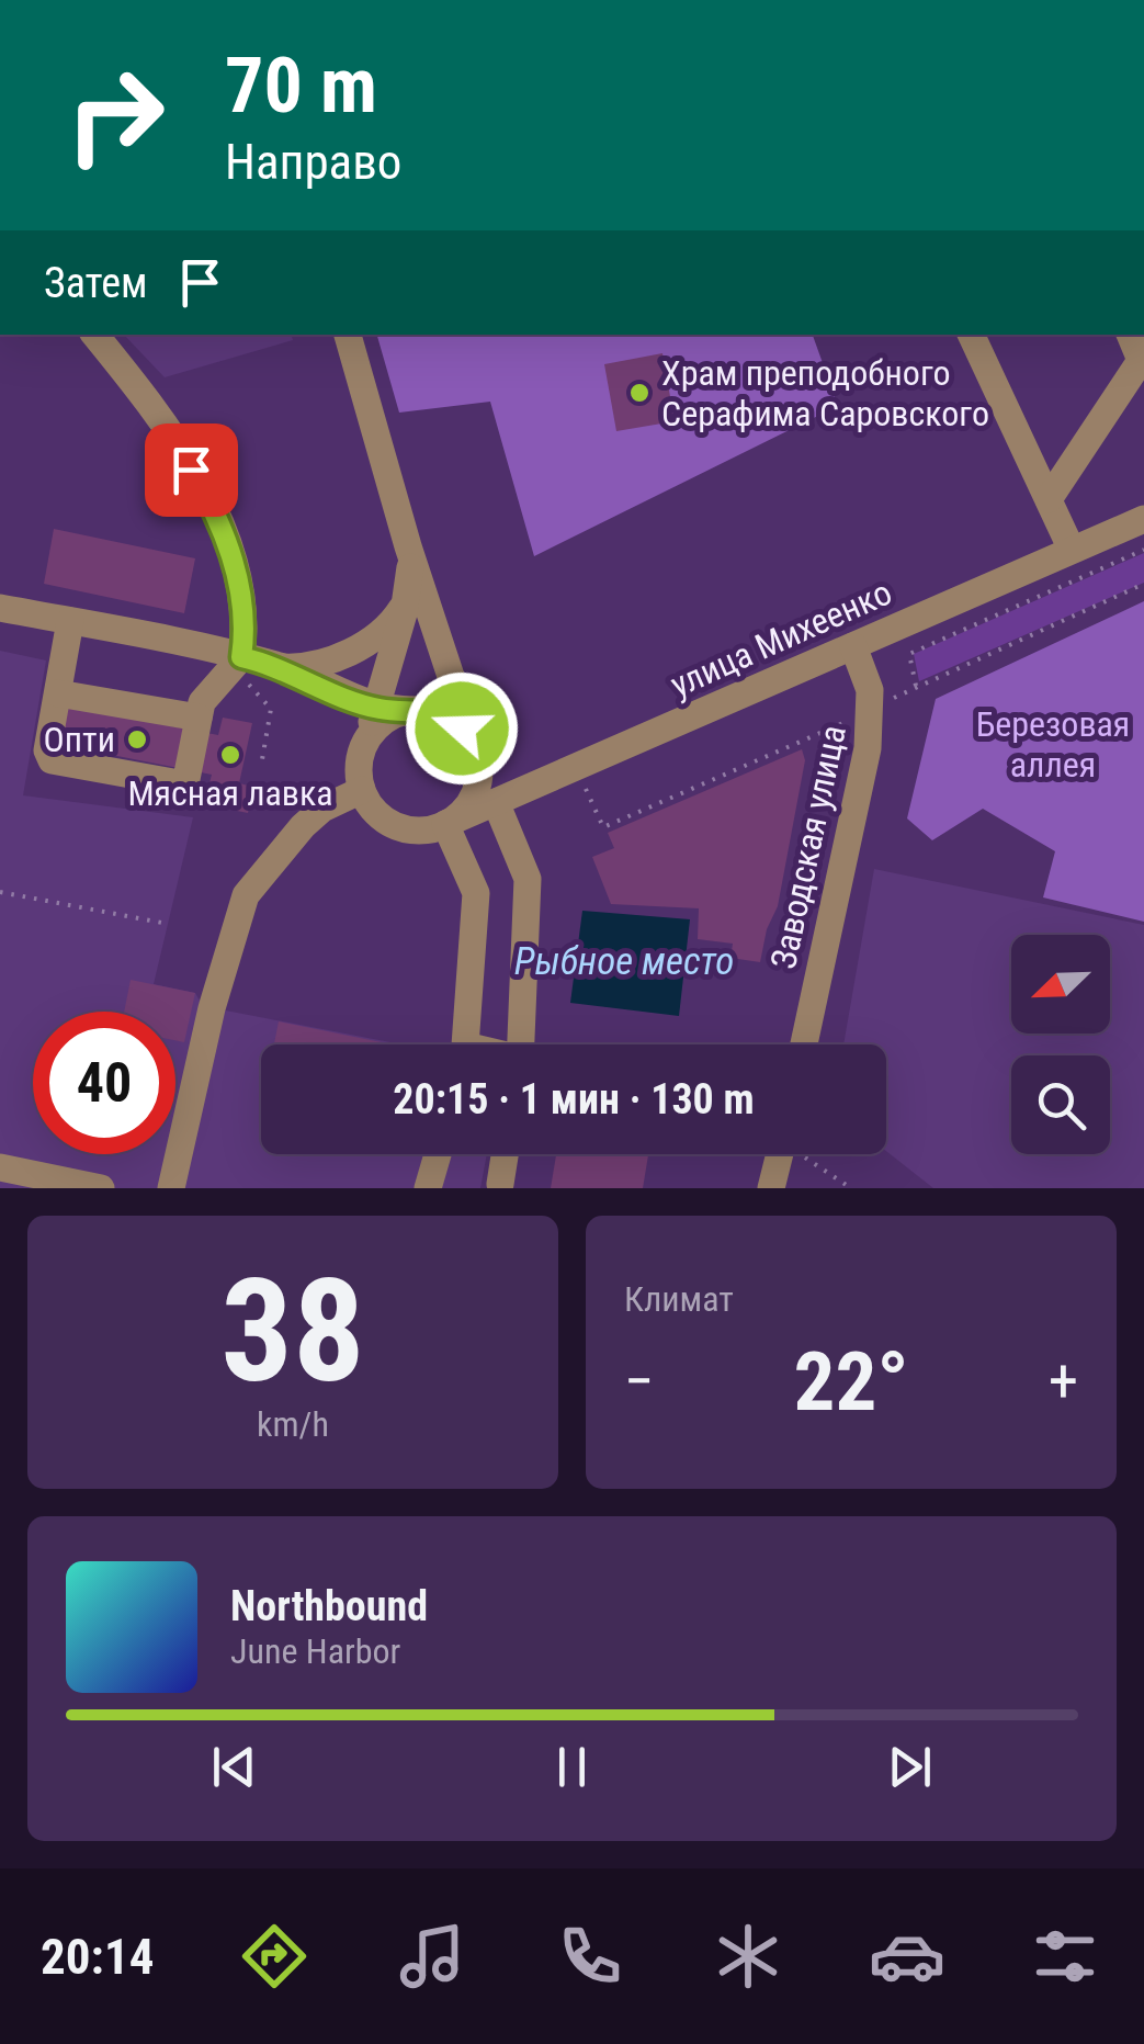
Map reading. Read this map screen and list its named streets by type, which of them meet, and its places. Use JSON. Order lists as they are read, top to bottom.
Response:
{
  "streets": {
    "street": ["улица Михеенко", "Заводская улица"]
  },
  "crossings": [
    ["улица Михеенко", "Заводская улица"]
  ],
  "water": ["Рыбное место"],
  "parks": ["Березовая аллея"],
  "places": ["Храм преподобного Серафима Саровского", "Опти", "Мясная лавка"],
  "north": "bottom left",
  "page": {
    "turn": ["70 m", "Направо"],
    "then": "Затем",
    "limit": "40",
    "trip": "20:15 · 1 мин · 130 m",
    "tile": [
      ["38", "km/h"],
      "Климат"
    ],
    "heat": ["−", "22°", "+"],
    "song": ["Northbound", "June Harbor"],
    "tabs": "20:14"
  }
}
